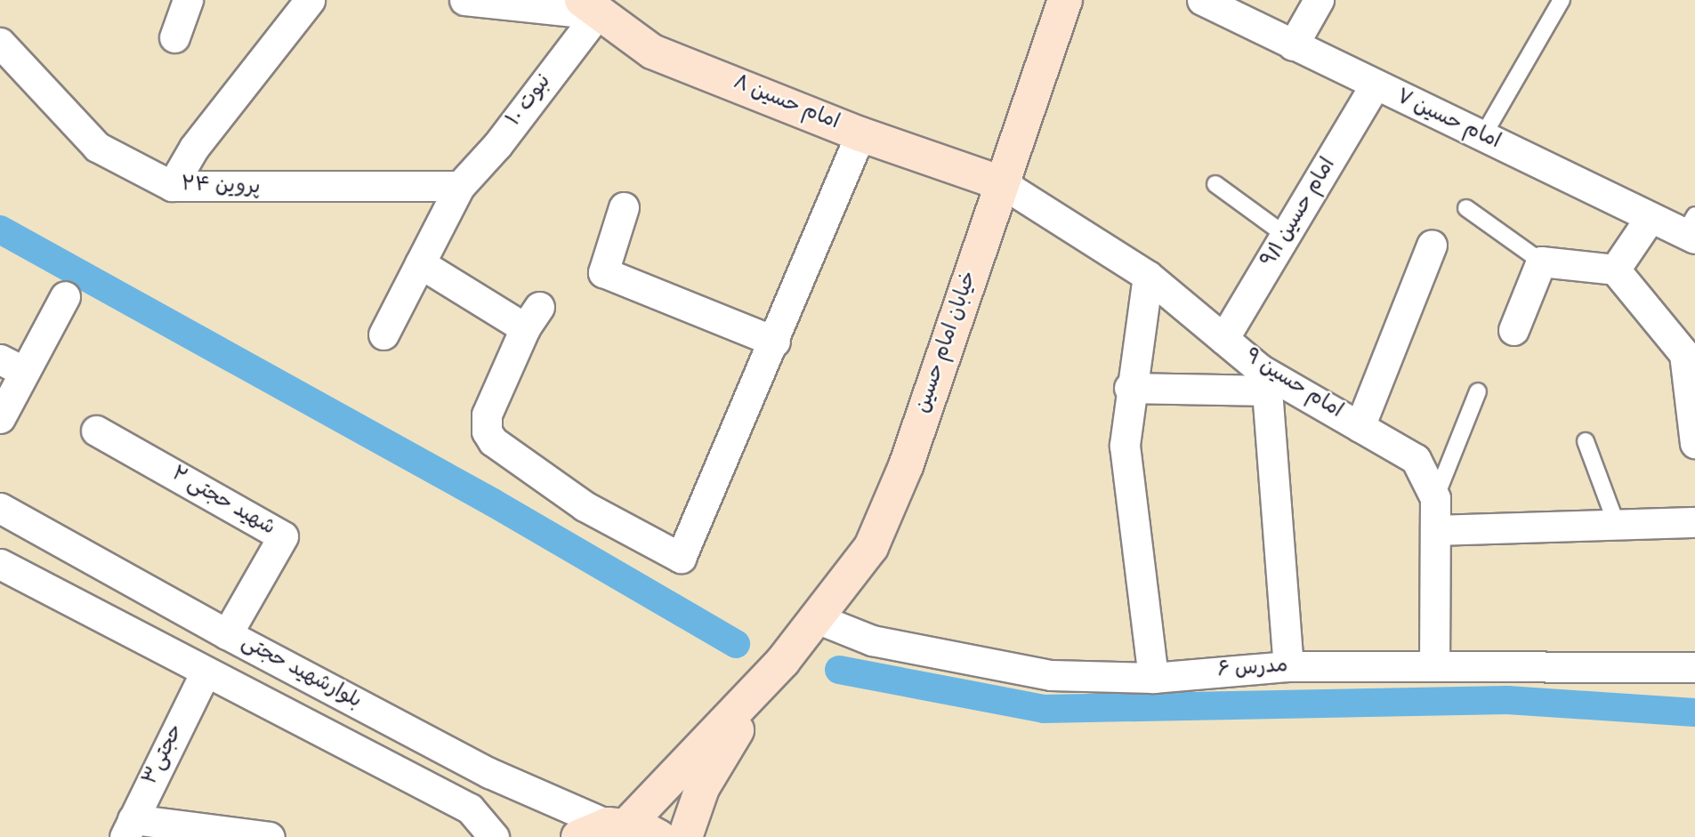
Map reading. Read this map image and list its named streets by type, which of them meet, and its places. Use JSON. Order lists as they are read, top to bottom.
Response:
{
  "streets": {
    "street": [
      "نبوت ۱۰",
      "امام حسین ۸",
      "امام حسین ۷",
      "پروین ۲۴",
      "امام حسین ۹/۱",
      "خیابان امام حسین",
      "امام حسین ۹",
      "شهید حجتی ۲",
      "مدرس ۶",
      "بلوارشهید حجتی",
      "حجتی۳"
    ]
  },
  "crossings": [
    ["نبوت ۱۰", "امام حسین ۸"],
    ["نبوت ۱۰", "پروین ۲۴"],
    ["امام حسین ۸", "خیابان امام حسین"],
    ["امام حسین ۸", "امام حسین ۹"],
    ["امام حسین ۷", "امام حسین ۹/۱"],
    ["امام حسین ۹/۱", "امام حسین ۹"],
    ["خیابان امام حسین", "امام حسین ۹"],
    ["خیابان امام حسین", "مدرس ۶"],
    ["خیابان امام حسین", "بلوارشهید حجتی"],
    ["امام حسین ۹", "مدرس ۶"],
    ["شهید حجتی ۲", "بلوارشهید حجتی"]
  ]
}
